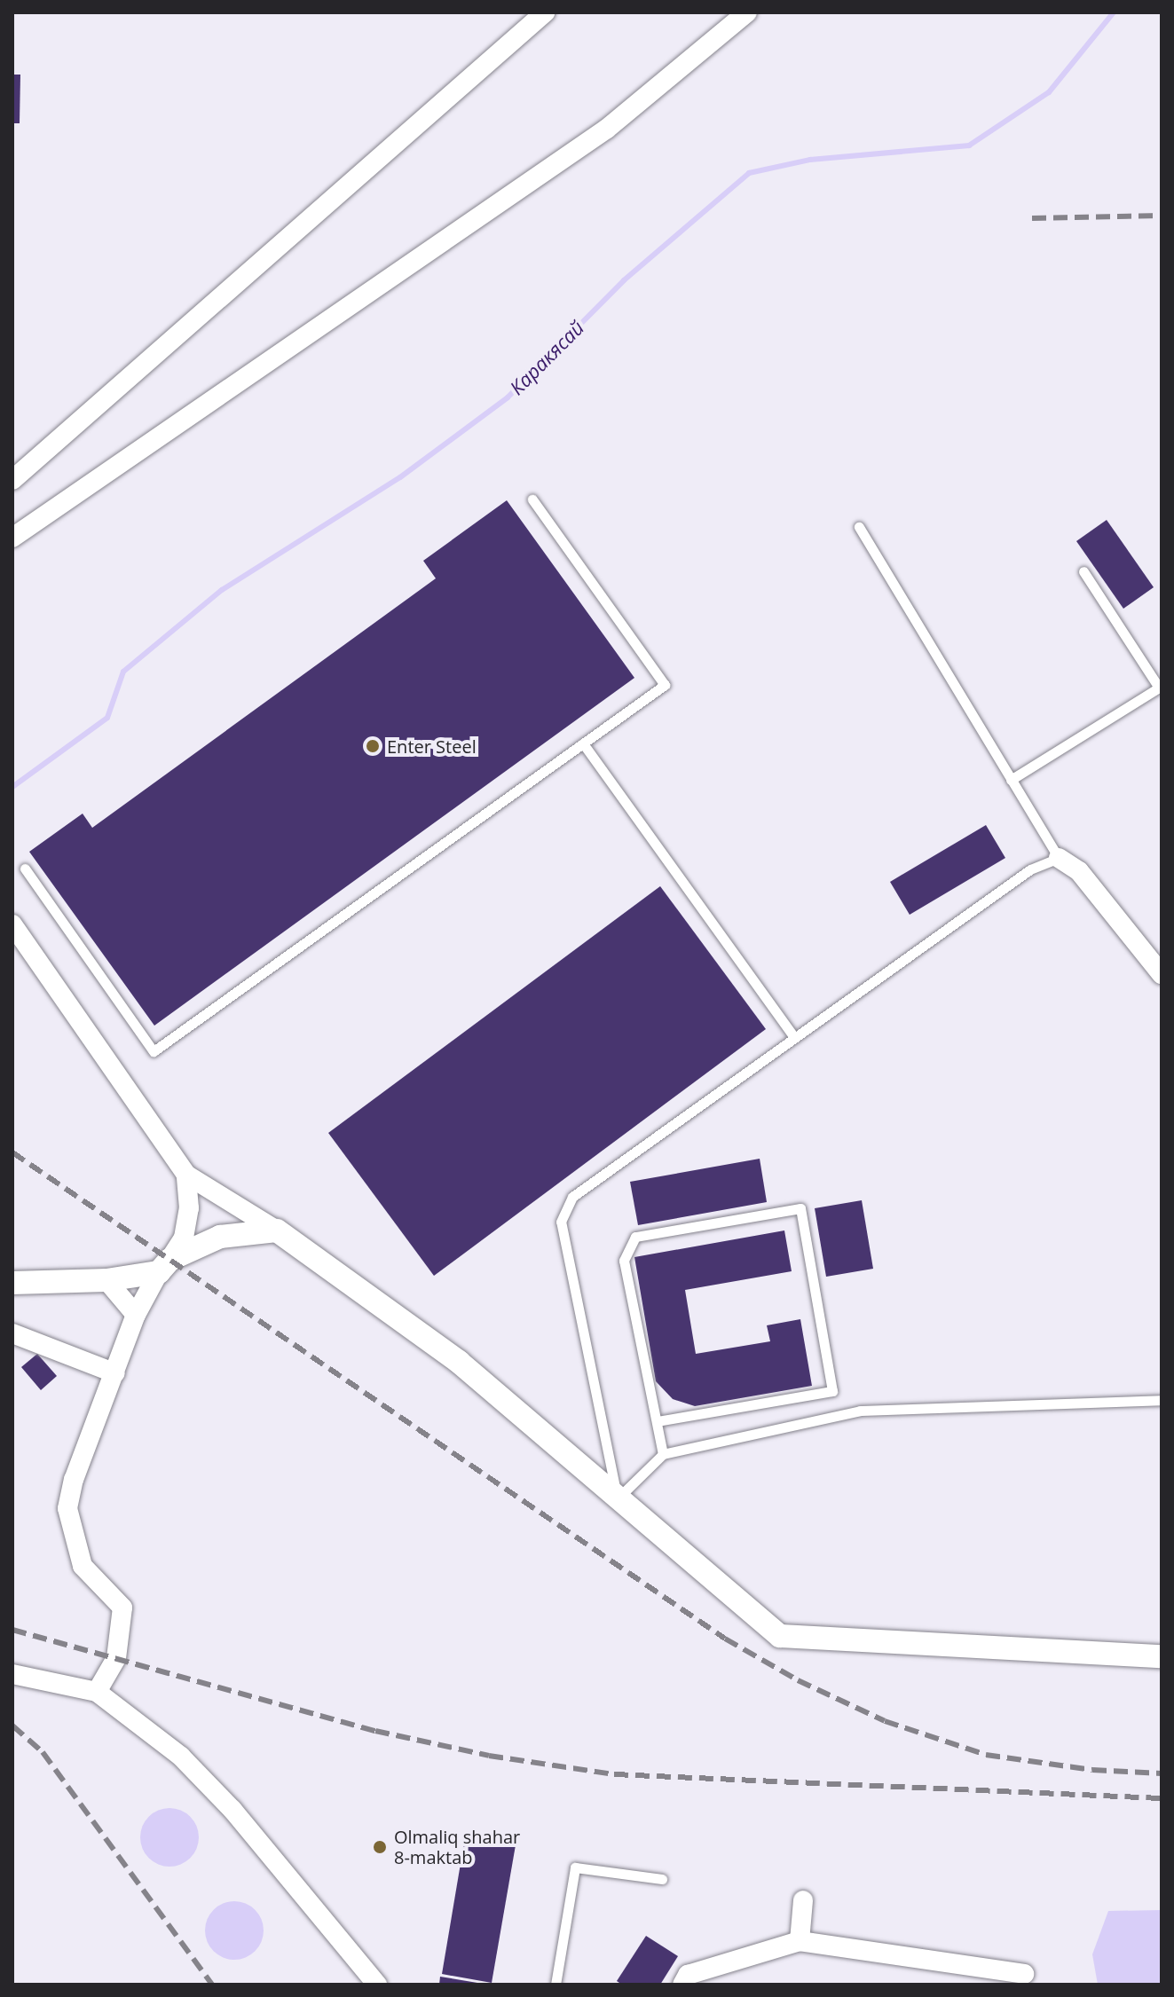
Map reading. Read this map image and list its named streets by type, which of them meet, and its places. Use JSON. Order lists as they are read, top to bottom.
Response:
{
  "water": ["Каракясай"],
  "places": ["Enter Steel", "Olmaliq shahar 8-maktab"]
}
